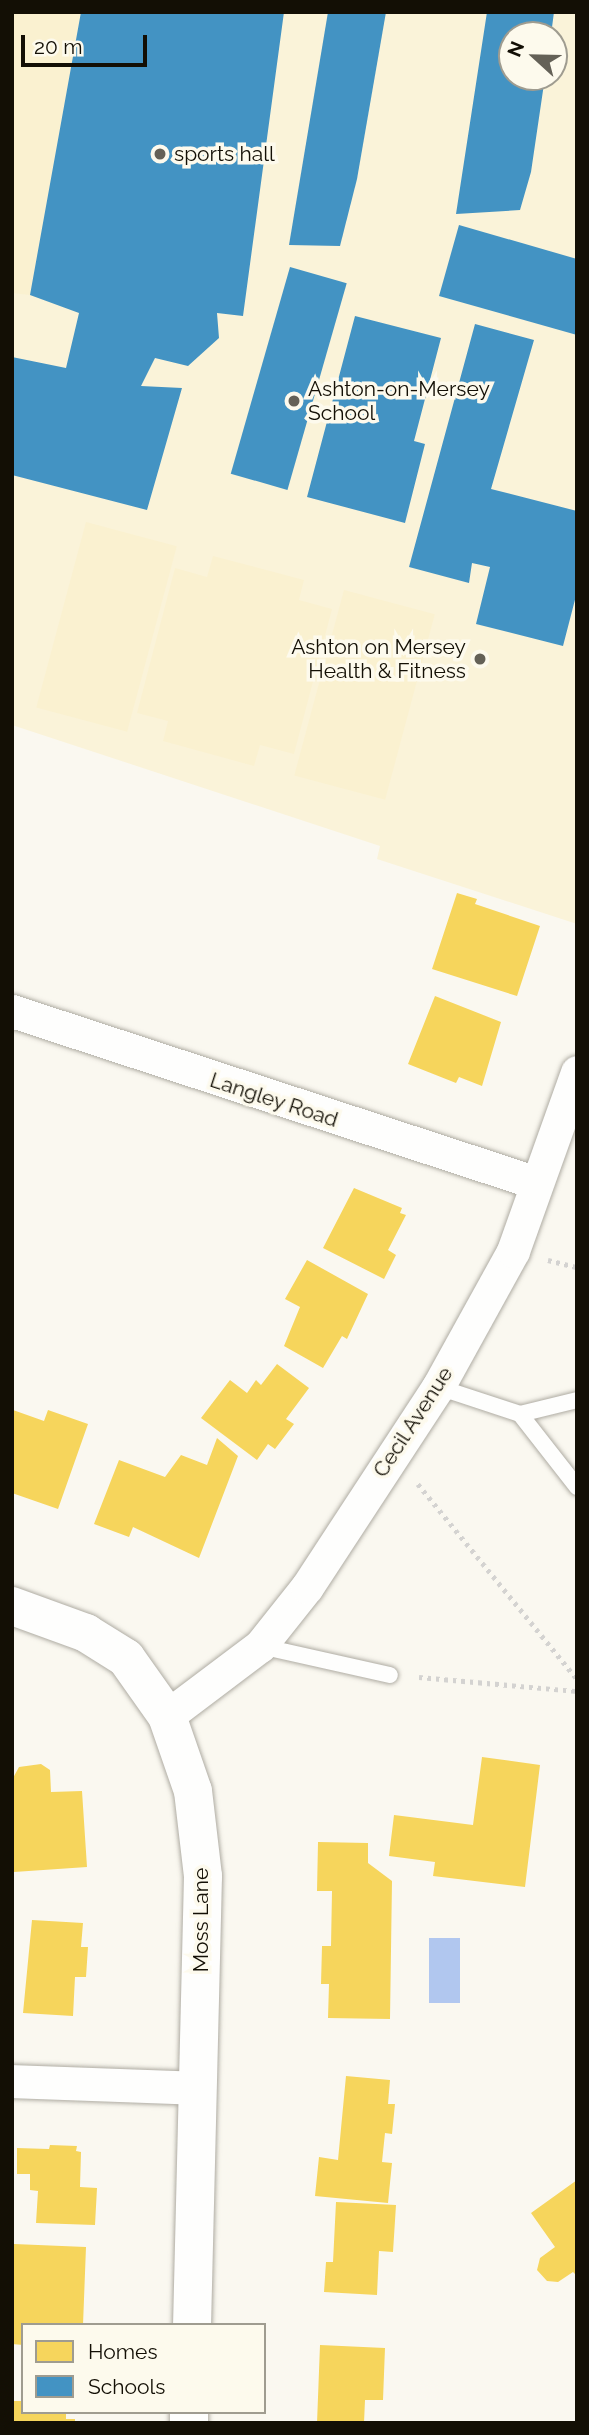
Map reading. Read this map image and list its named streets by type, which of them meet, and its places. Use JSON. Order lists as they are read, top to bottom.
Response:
{
  "streets": {
    "street": ["Langley Road", "Cecil Avenue", "Moss Lane"]
  },
  "crossings": [
    ["Langley Road", "Cecil Avenue"],
    ["Cecil Avenue", "Moss Lane"]
  ],
  "places": ["sports hall", "Ashton-on-Mersey School", "Ashton on Mersey Health & Fitness"],
  "legend": ["Homes", "Schools"],
  "scale_bar": "20 m",
  "north": "left"
}
